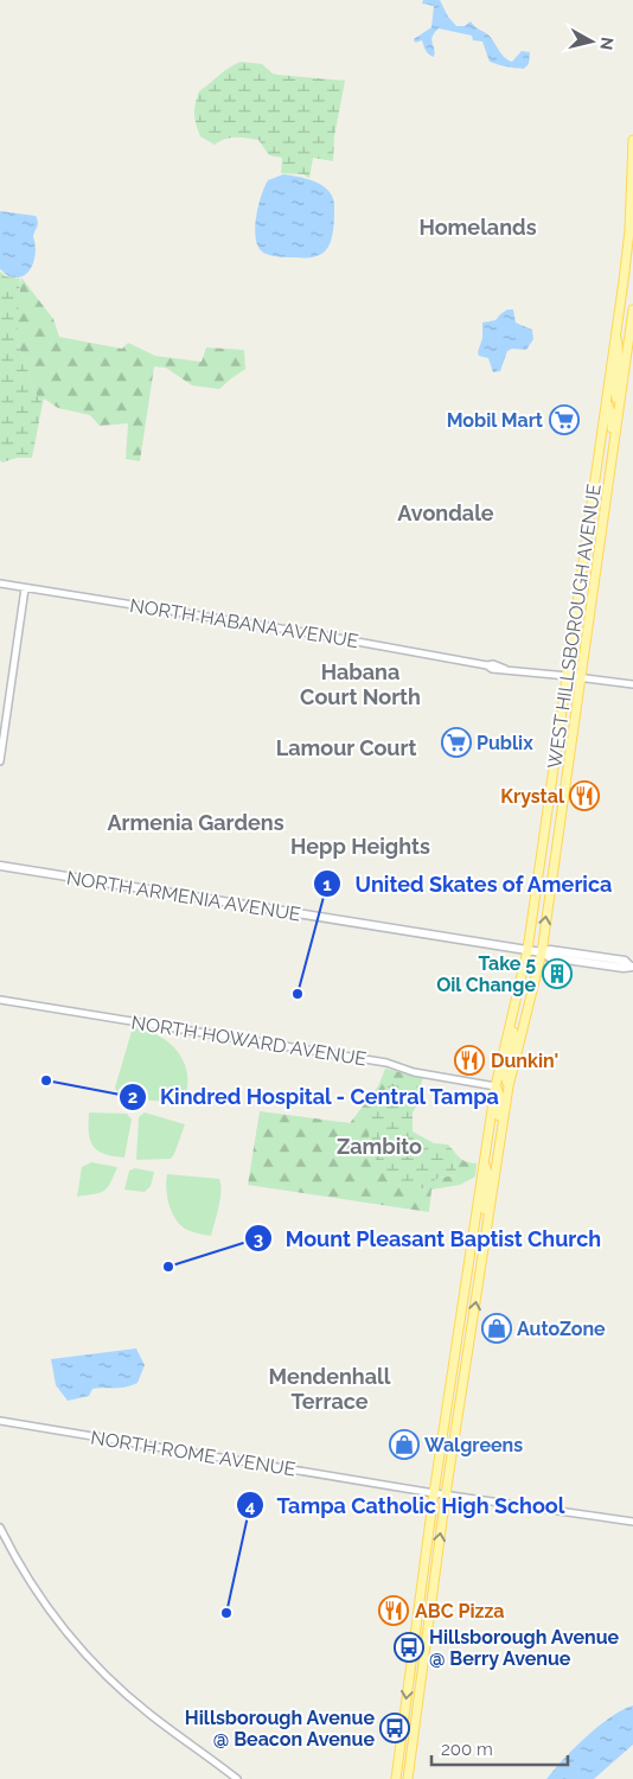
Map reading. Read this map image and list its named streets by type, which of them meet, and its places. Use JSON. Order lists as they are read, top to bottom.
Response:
{
  "streets": {
    "main road": ["WEST HILLSBOROUGH AVENUE", "NORTH ARMENIA AVENUE"],
    "street": ["NORTH HABANA AVENUE", "NORTH HOWARD AVENUE", "NORTH ROME AVENUE"]
  },
  "crossings": [
    ["NORTH HABANA AVENUE", "WEST HILLSBOROUGH AVENUE"],
    ["WEST HILLSBOROUGH AVENUE", "NORTH ARMENIA AVENUE"],
    ["WEST HILLSBOROUGH AVENUE", "NORTH HOWARD AVENUE"],
    ["WEST HILLSBOROUGH AVENUE", "NORTH ROME AVENUE"]
  ],
  "districts": [
    "Homelands",
    "Avondale",
    "Habana Court North",
    "Lamour Court",
    "Armenia Gardens",
    "Hepp Heights",
    "Zambito",
    "Mendenhall Terrace"
  ],
  "places": {
    "supermarket": ["Mobil Mart", "Publix"],
    "restaurant": ["Krystal", "Dunkin'", "ABC Pizza"],
    "building": ["Take 5 Oil Change"],
    "other": [
      "United Skates of America",
      "Kindred Hospital - Central Tampa",
      "Mount Pleasant Baptist Church",
      "Tampa Catholic High School"
    ],
    "shop": ["AutoZone", "Walgreens"],
    "bus stop": ["Hillsborough Avenue @ Berry Avenue", "Hillsborough Avenue @ Beacon Avenue"]
  },
  "scale_bar": "200 m",
  "north": "right"
}
